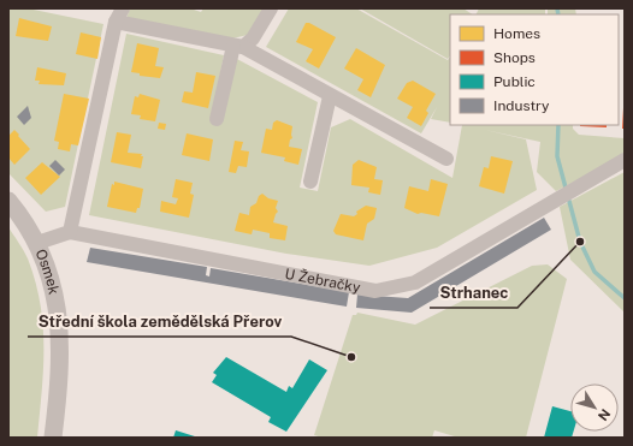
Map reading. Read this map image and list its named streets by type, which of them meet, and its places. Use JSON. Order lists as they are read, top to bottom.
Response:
{
  "streets": {
    "street": ["Osmek", "U Žebračky"]
  },
  "crossings": [
    ["Osmek", "U Žebračky"]
  ],
  "places": ["Strhanec", "Střední škola zemědělská Přerov"],
  "legend": [
    "Homes",
    "Shops",
    "Public",
    "Industry"
  ],
  "north": "bottom right"
}
